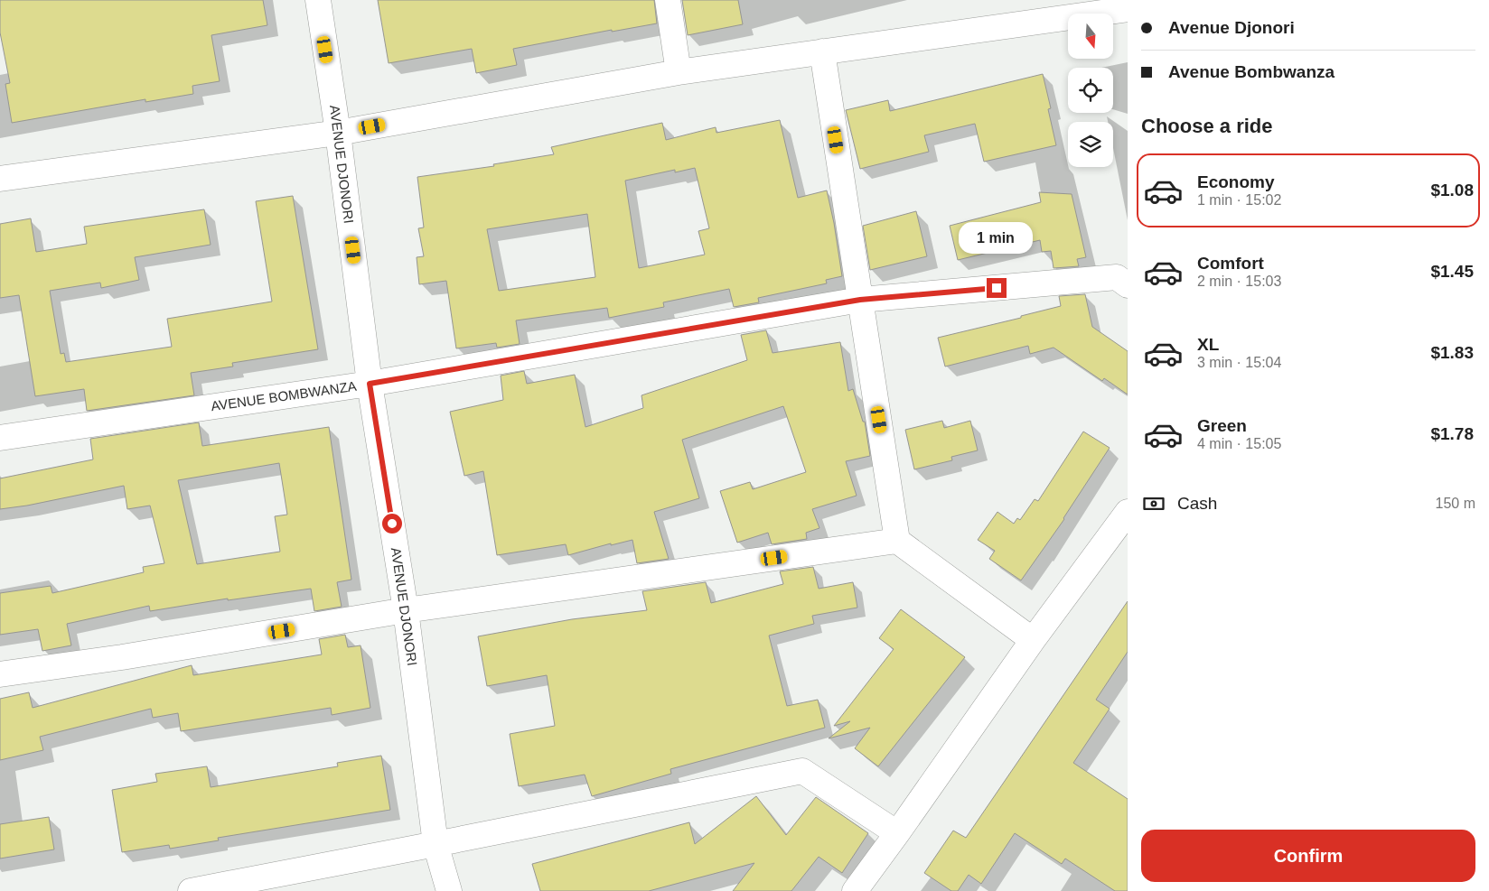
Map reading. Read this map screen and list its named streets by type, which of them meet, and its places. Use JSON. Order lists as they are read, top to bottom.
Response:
{
  "streets": {
    "street": ["AVENUE DJONORI", "AVENUE BOMBWANZA"]
  },
  "crossings": [
    ["AVENUE DJONORI", "AVENUE BOMBWANZA"]
  ],
  "north": "bottom",
  "page": {
    "banner": ["Avenue Djonori", "Avenue Bombwanza"],
    "heading": "Choose a ride",
    "list": [
      {
        "name": "Economy",
        "note": "1 min · 15:02",
        "value": "$1.08"
      },
      {
        "name": "Comfort",
        "note": "2 min · 15:03",
        "value": "$1.45"
      },
      {
        "name": "XL",
        "note": "3 min · 15:04",
        "value": "$1.83"
      },
      {
        "name": "Green",
        "note": "4 min · 15:05",
        "value": "$1.78"
      }
    ],
    "bubble": "1 min",
    "pay": ["Cash", "150 m"],
    "buttons": "Confirm"
  }
}
